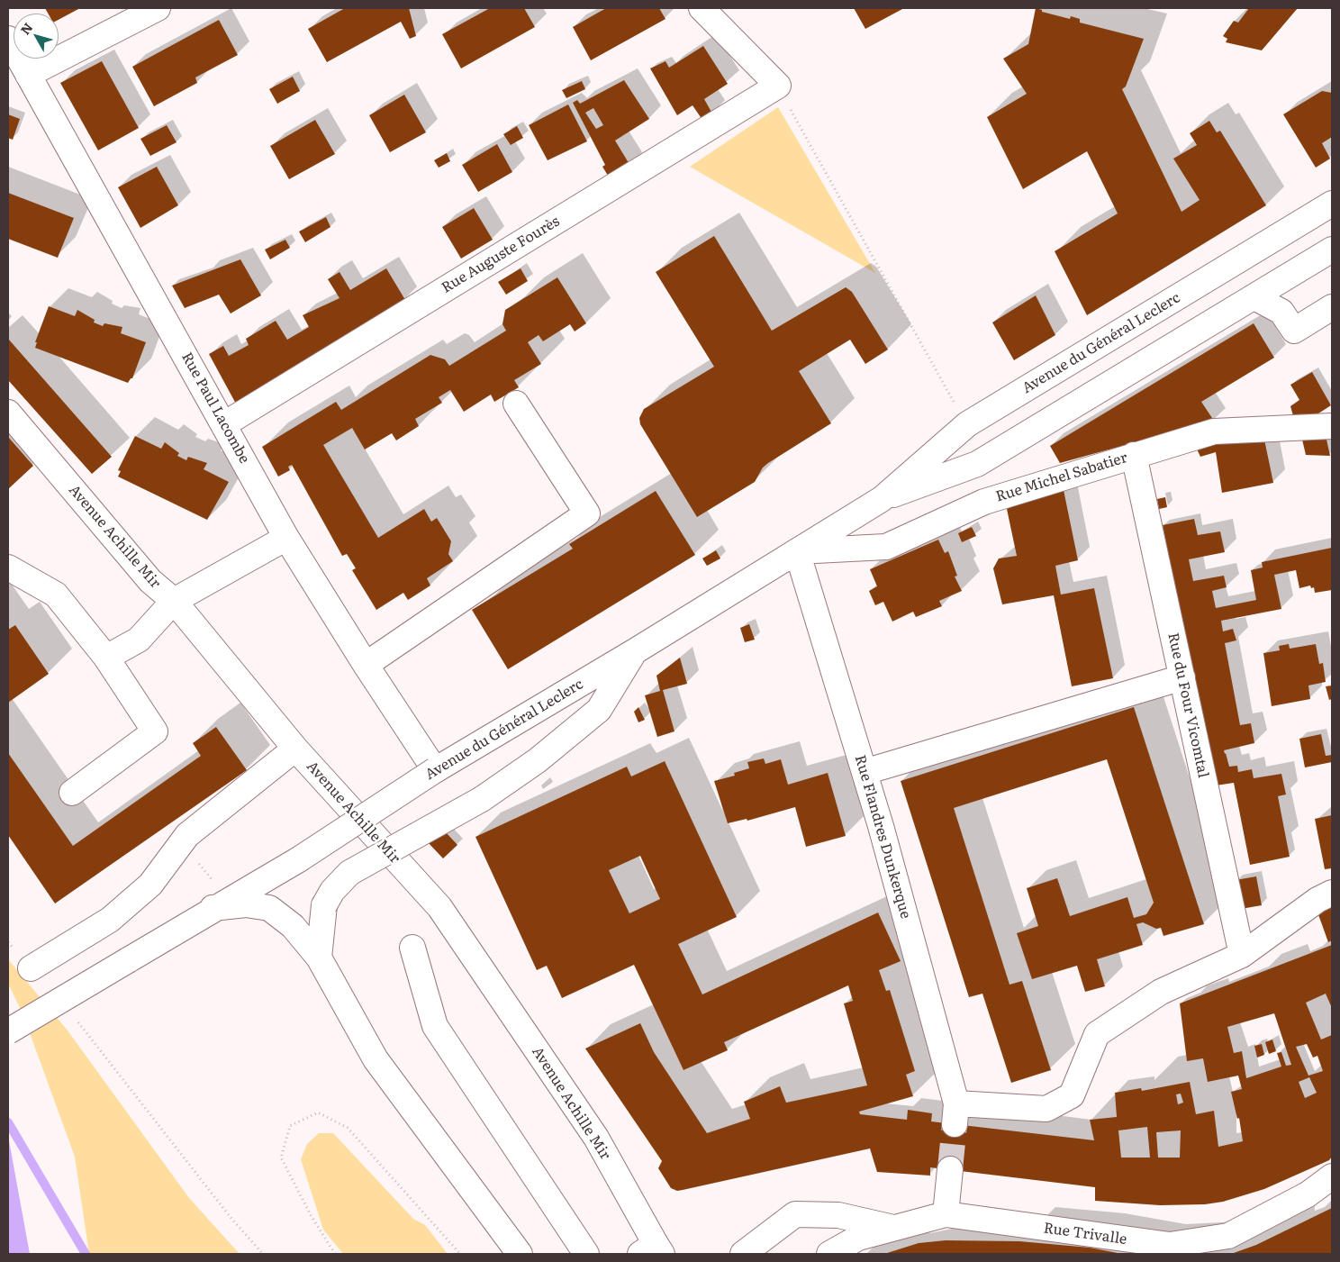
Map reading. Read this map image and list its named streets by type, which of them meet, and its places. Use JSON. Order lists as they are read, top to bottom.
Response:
{
  "streets": {
    "street": [
      "Rue Auguste Fourès",
      "Avenue du Général Leclerc",
      "Rue Paul Lacombe",
      "Rue Michel Sabatier",
      "Avenue Achille Mir",
      "Rue du Four Vicomtal",
      "Rue Flandres Dunkerque",
      "Rue Trivalle"
    ]
  },
  "crossings": [
    ["Rue Auguste Fourès", "Rue Paul Lacombe"],
    ["Avenue du Général Leclerc", "Rue Paul Lacombe"],
    ["Avenue du Général Leclerc", "Rue Michel Sabatier"],
    ["Avenue du Général Leclerc", "Rue Flandres Dunkerque"],
    ["Rue Michel Sabatier", "Rue du Four Vicomtal"],
    ["Rue Michel Sabatier", "Rue Flandres Dunkerque"],
    ["Rue du Four Vicomtal", "Rue Flandres Dunkerque"]
  ],
  "north": "top left"
}
